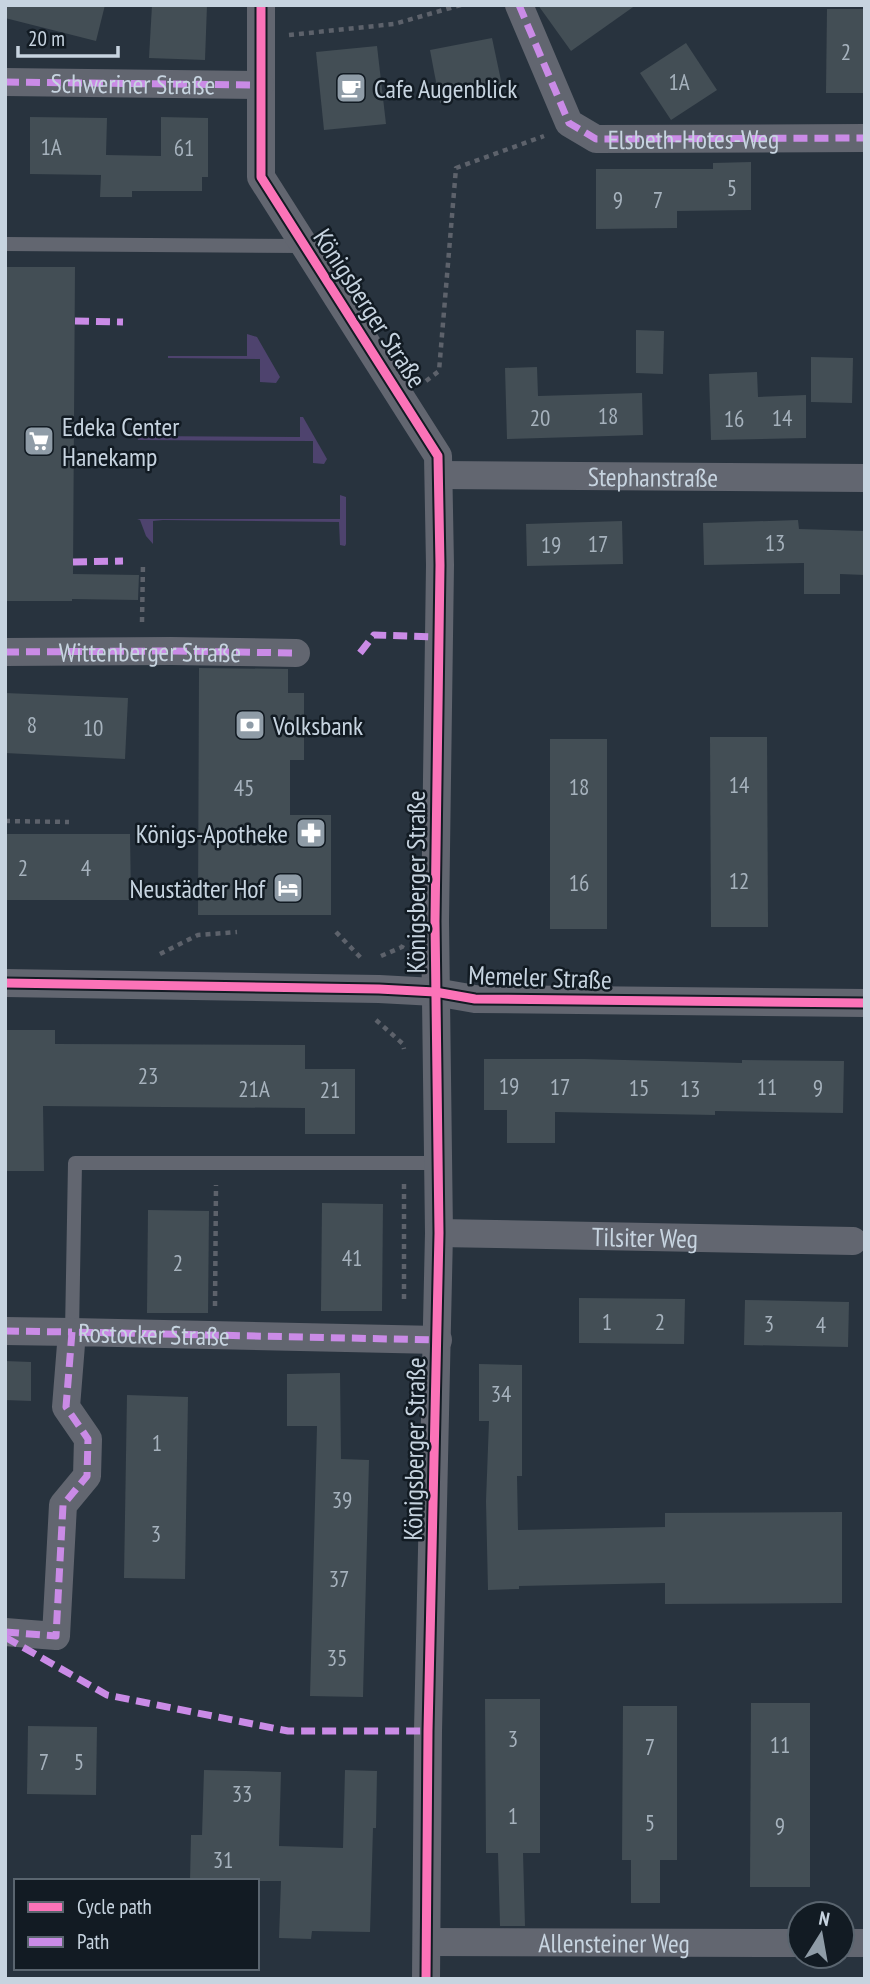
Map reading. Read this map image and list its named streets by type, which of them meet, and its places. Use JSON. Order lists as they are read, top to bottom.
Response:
{
  "streets": {
    "street": [
      "Schweriner Straße",
      "Elsbeth-Hotes-Weg",
      "Königsberger Straße",
      "Stephanstraße",
      "Wittenberger Straße",
      "Memeler Straße",
      "Tilsiter Weg",
      "Rostocker Straße",
      "Allensteiner Weg"
    ]
  },
  "crossings": [
    ["Schweriner Straße", "Königsberger Straße"],
    ["Königsberger Straße", "Stephanstraße"],
    ["Königsberger Straße", "Memeler Straße"],
    ["Königsberger Straße", "Tilsiter Weg"],
    ["Königsberger Straße", "Rostocker Straße"],
    ["Königsberger Straße", "Allensteiner Weg"]
  ],
  "places": {
    "cafe": ["Cafe Augenblick"],
    "supermarket": ["Edeka Center Hanekamp"],
    "bank": ["Volksbank"],
    "pharmacy": ["Königs-Apotheke"],
    "hotel": ["Neustädter Hof"]
  },
  "house_numbers": [
    "2",
    "1A",
    "1A",
    "61",
    "5",
    "9",
    "7",
    "18",
    "20",
    "14",
    "16",
    "13",
    "17",
    "19",
    "8",
    "10",
    "14",
    "18",
    "45",
    "2",
    "4",
    "12",
    "16",
    "23",
    "19",
    "17",
    "11",
    "15",
    "9",
    "21A",
    "13",
    "21",
    "41",
    "2",
    "1",
    "2",
    "3",
    "4",
    "34",
    "1",
    "39",
    "3",
    "37",
    "35",
    "3",
    "11",
    "7",
    "7",
    "5",
    "33",
    "1",
    "5",
    "9",
    "31"
  ],
  "legend": ["Cycle path", "Path"],
  "scale_bar": "20 m",
  "north": "top"
}
